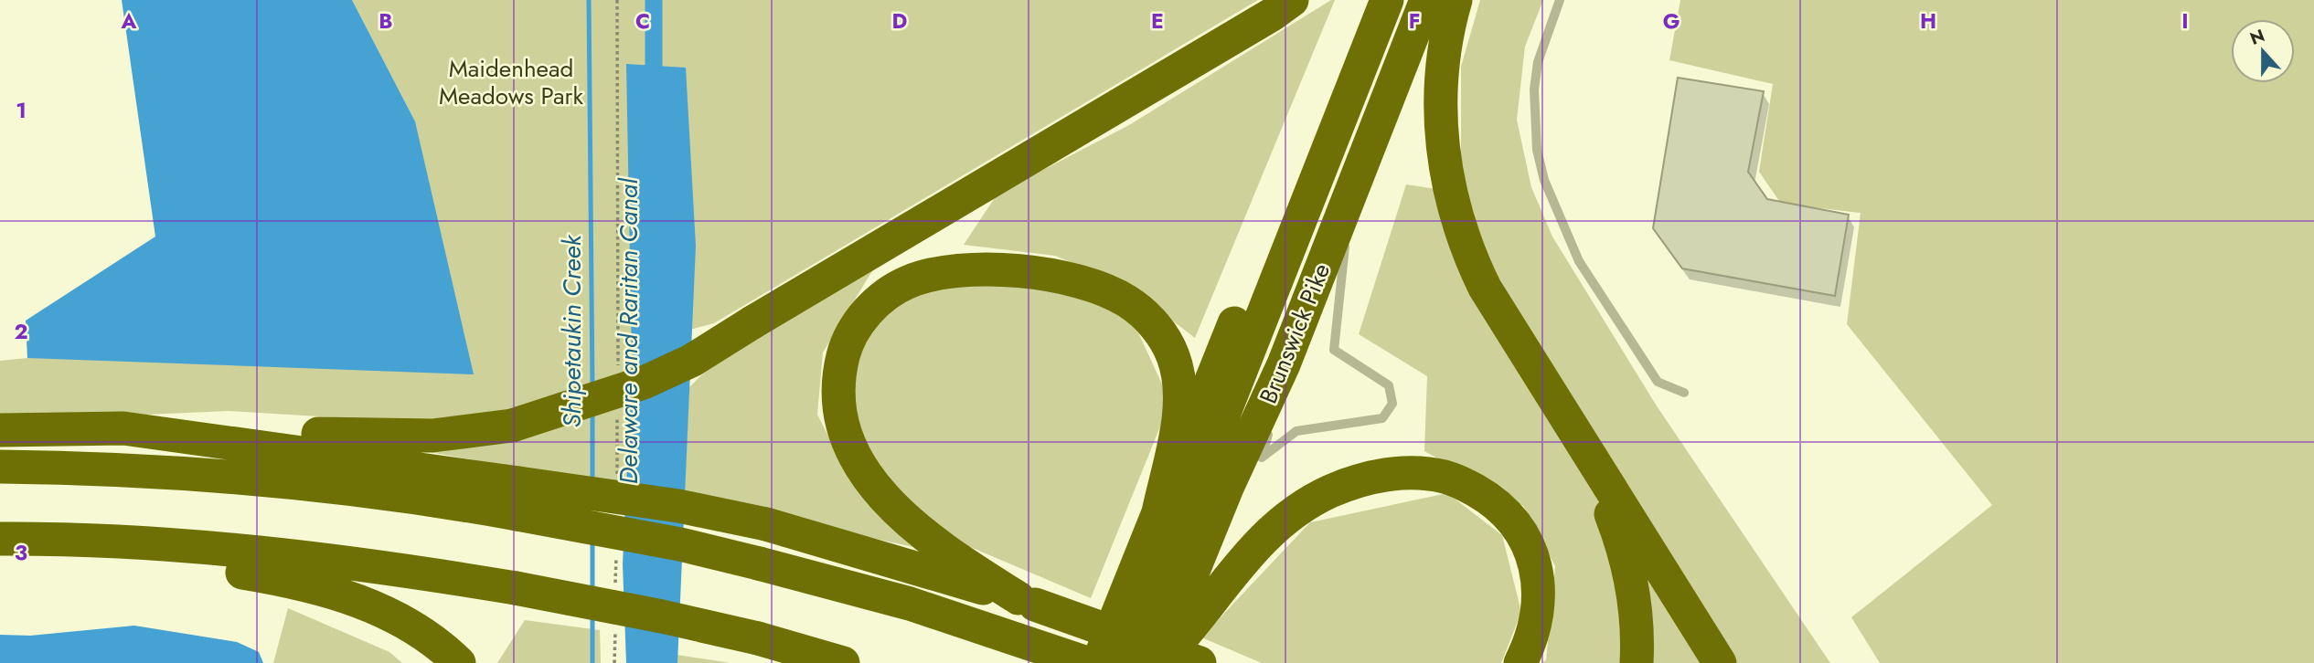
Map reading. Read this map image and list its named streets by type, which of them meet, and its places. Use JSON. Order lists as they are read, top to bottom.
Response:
{
  "streets": {
    "highway": ["Brunswick Pike"]
  },
  "water": ["Shipetaukin Creek", "Delaware and Raritan Canal"],
  "parks": ["Maidenhead Meadows Park"],
  "north": "top",
  "grid": {
    "columns": [
      "A",
      "B",
      "C",
      "D",
      "E",
      "F",
      "G",
      "H",
      "I"
    ],
    "rows": ["1", "2", "3"]
  }
}
